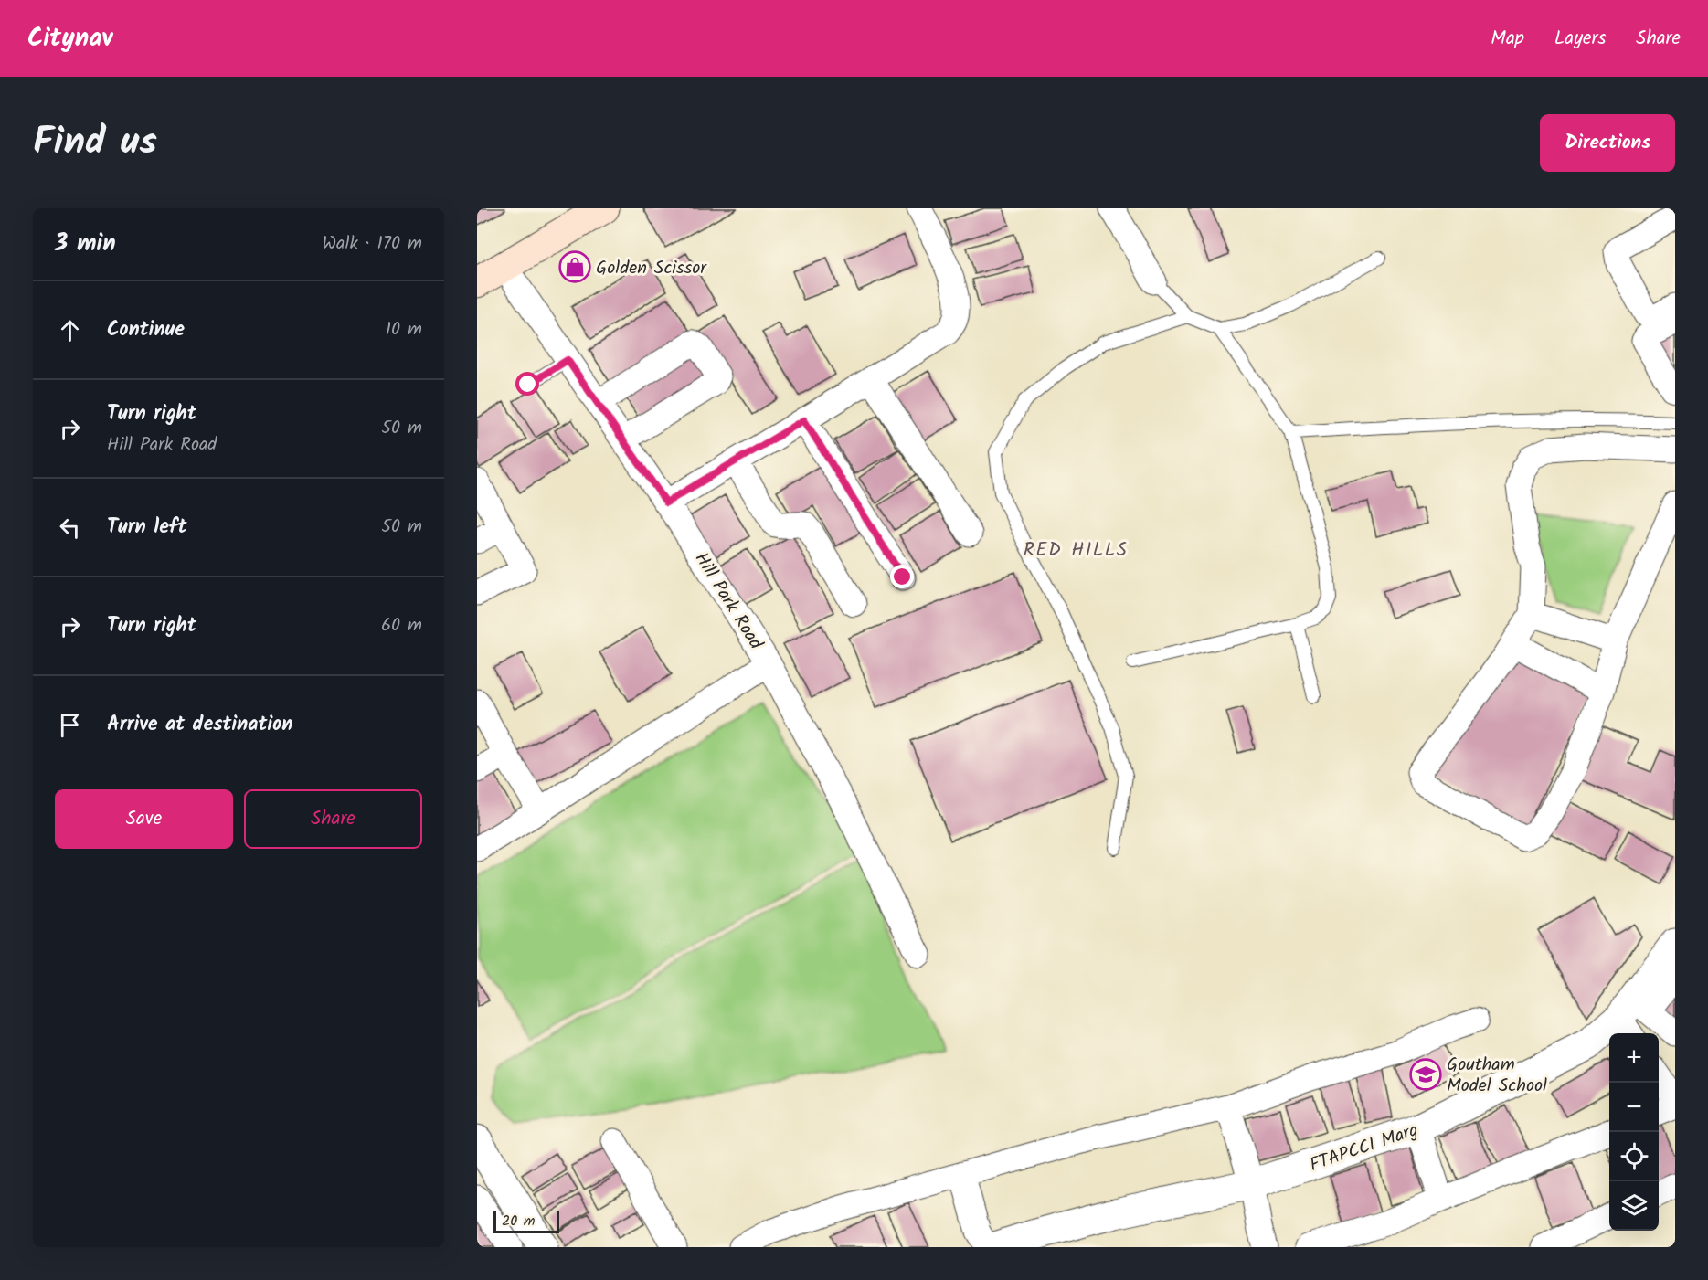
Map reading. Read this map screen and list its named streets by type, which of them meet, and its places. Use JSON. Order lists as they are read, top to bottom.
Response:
{
  "streets": {
    "street": ["Hill Park Road", "FTAPCCI Marg"]
  },
  "districts": ["RED HILLS"],
  "places": {
    "shop": ["Golden Scissor"],
    "school or university": ["Goutham Model School"]
  },
  "scale_bar": "20 m",
  "page": {
    "header": "Citynav",
    "nav": ["Map", "Layers", "Share"],
    "title": "Find us",
    "buttons": [
      "Directions",
      ["Save", "Share"]
    ],
    "heading": ["3 min", "Walk · 170 m"],
    "list": [
      ["Continue", "10 m"],
      ["Turn right", "Hill Park Road", "50 m"],
      ["Turn left", "50 m"],
      ["Turn right", "60 m"],
      "Arrive at destination"
    ],
    "map_buttons": ["+", "−"],
    "scale": "20 m"
  }
}
